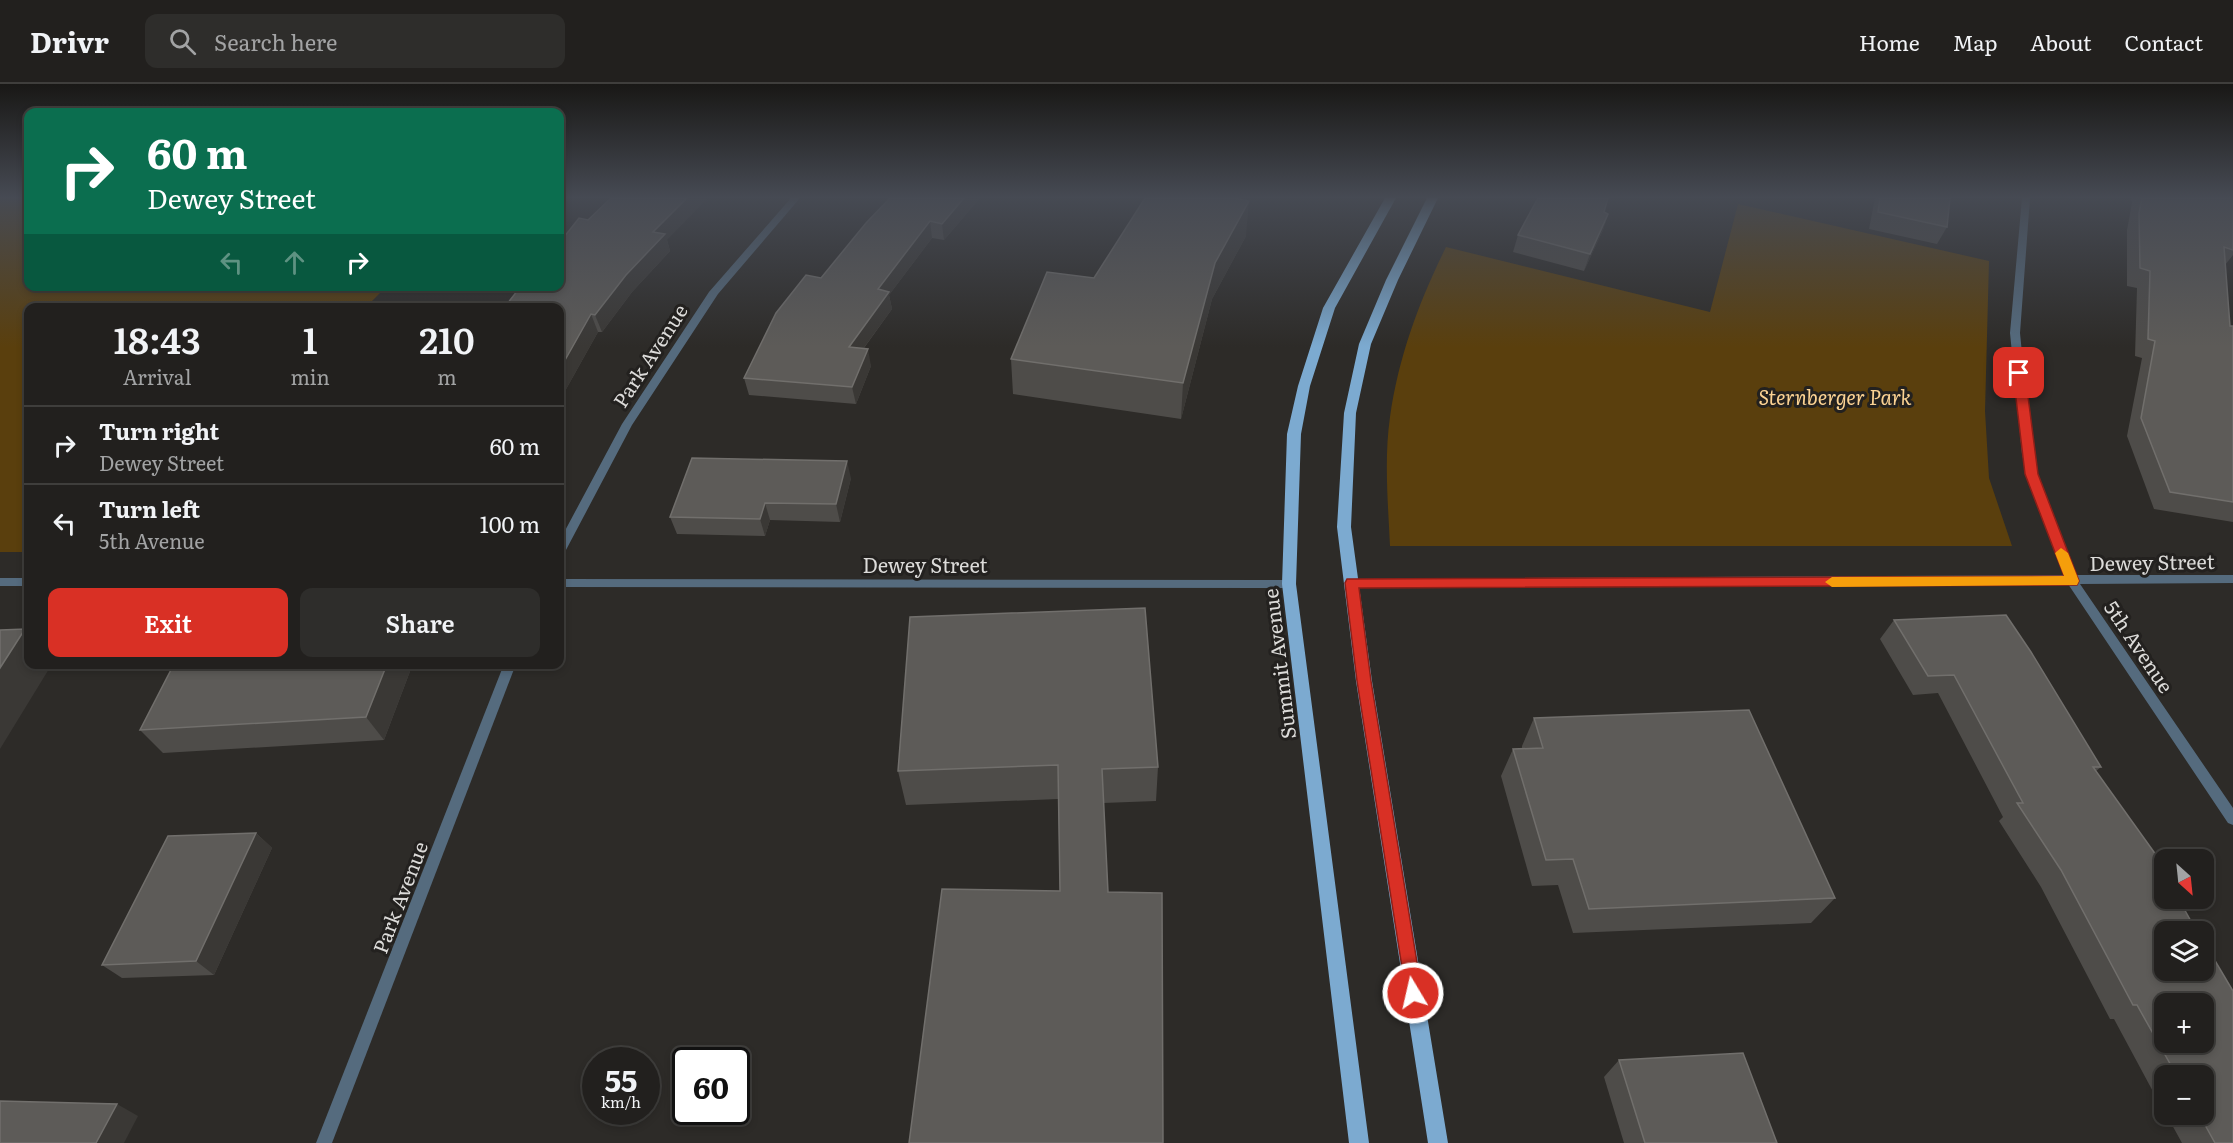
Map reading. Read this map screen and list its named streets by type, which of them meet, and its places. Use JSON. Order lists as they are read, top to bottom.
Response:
{
  "streets": {
    "main road": ["Summit Avenue"],
    "street": ["Park Avenue", "Dewey Street", "5th Avenue"]
  },
  "crossings": [
    ["Dewey Street", "5th Avenue"],
    ["Dewey Street", "Summit Avenue"]
  ],
  "parks": ["Sternberger Park"],
  "north": "bottom right",
  "page": {
    "header": "Drivr",
    "search": "Search here",
    "nav": [
      "Home",
      "Map",
      "About",
      "Contact"
    ],
    "turn": ["60 m", "Dewey Street"],
    "eta": [
      "18:43",
      "Arrival",
      "1",
      "min",
      "210",
      "m"
    ],
    "list": [
      {
        "name": "Turn right",
        "note": "Dewey Street",
        "value": "60 m"
      },
      {
        "name": "Turn left",
        "note": "5th Avenue",
        "value": "100 m"
      }
    ],
    "buttons": ["Exit", "Share"],
    "map_buttons": ["+", "−"],
    "speed": "55 km/h",
    "limit": "60"
  }
}
